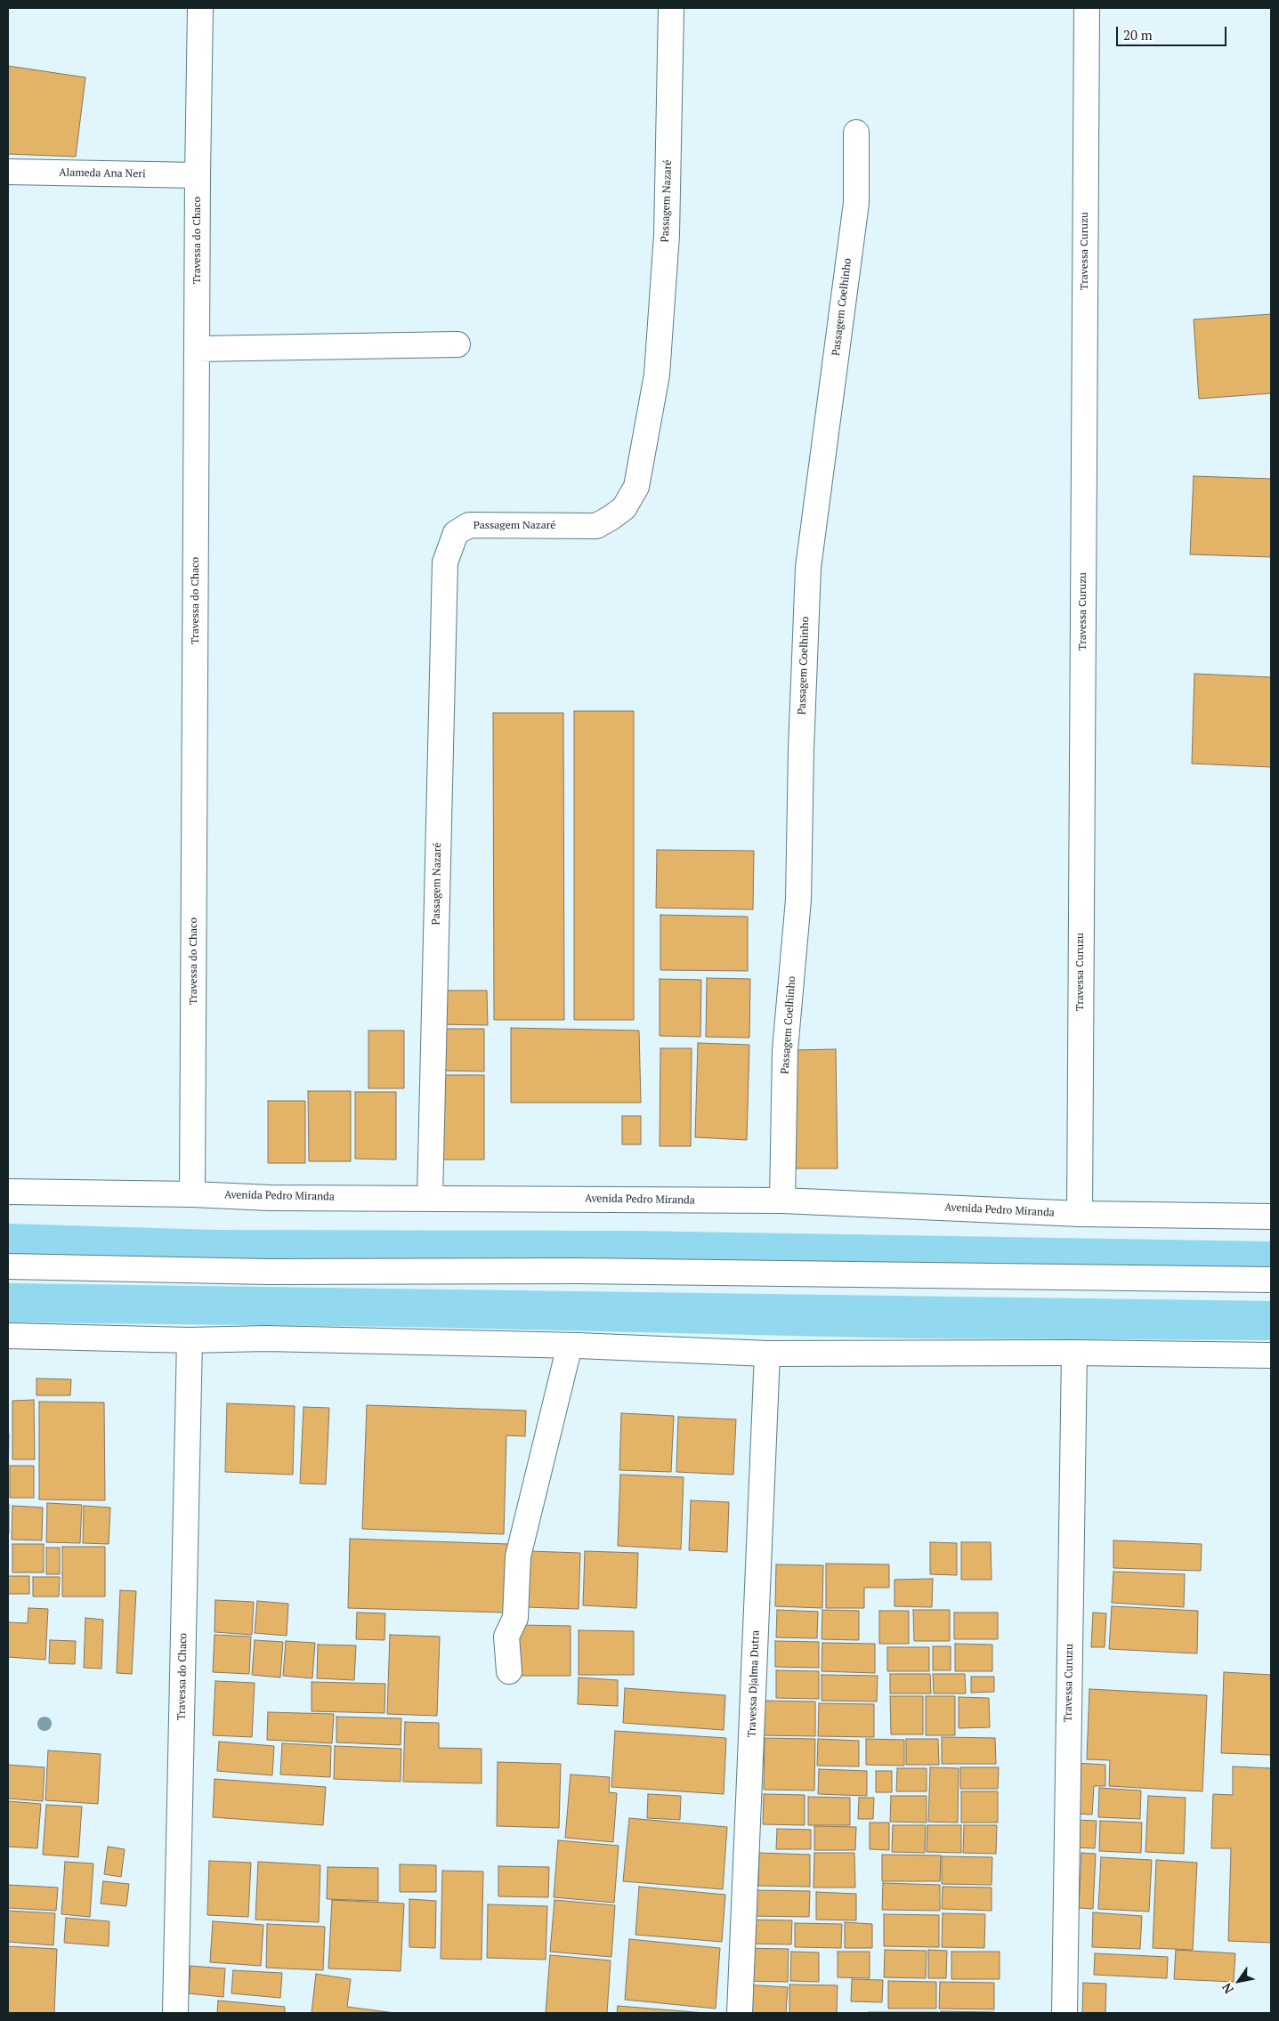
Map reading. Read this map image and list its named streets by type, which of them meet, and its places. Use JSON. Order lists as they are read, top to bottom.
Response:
{
  "streets": {
    "street": [
      "Alameda Ana Neri",
      "Passagem Nazaré",
      "Travessa do Chaco",
      "Travessa Curuzu",
      "Passagem Coelhinho",
      "Avenida Pedro Miranda",
      "Travessa Djalma Dutra"
    ]
  },
  "crossings": [
    ["Alameda Ana Neri", "Travessa do Chaco"],
    ["Passagem Nazaré", "Avenida Pedro Miranda"],
    ["Travessa do Chaco", "Avenida Pedro Miranda"],
    ["Travessa Curuzu", "Avenida Pedro Miranda"],
    ["Passagem Coelhinho", "Avenida Pedro Miranda"]
  ],
  "scale_bar": "20 m",
  "north": "bottom left"
}
